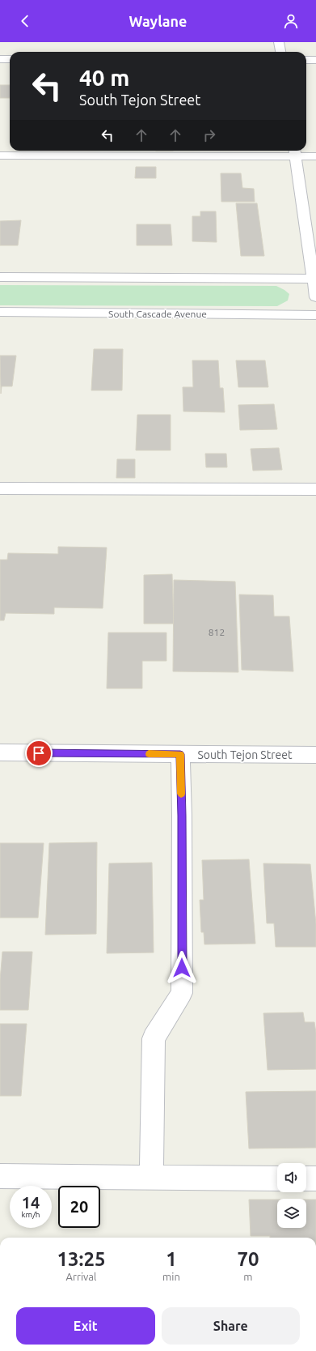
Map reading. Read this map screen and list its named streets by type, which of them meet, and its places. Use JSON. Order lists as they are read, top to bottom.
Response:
{
  "streets": {
    "street": ["South Cascade Avenue", "South Tejon Street"]
  },
  "house_numbers": ["812"],
  "page": {
    "header": "Waylane",
    "turn": ["40 m", "South Tejon Street"],
    "speed": "14 km/h",
    "limit": "20",
    "eta": [
      "13:25",
      "Arrival",
      "1",
      "min",
      "70",
      "m"
    ],
    "buttons": ["Exit", "Share"]
  }
}
